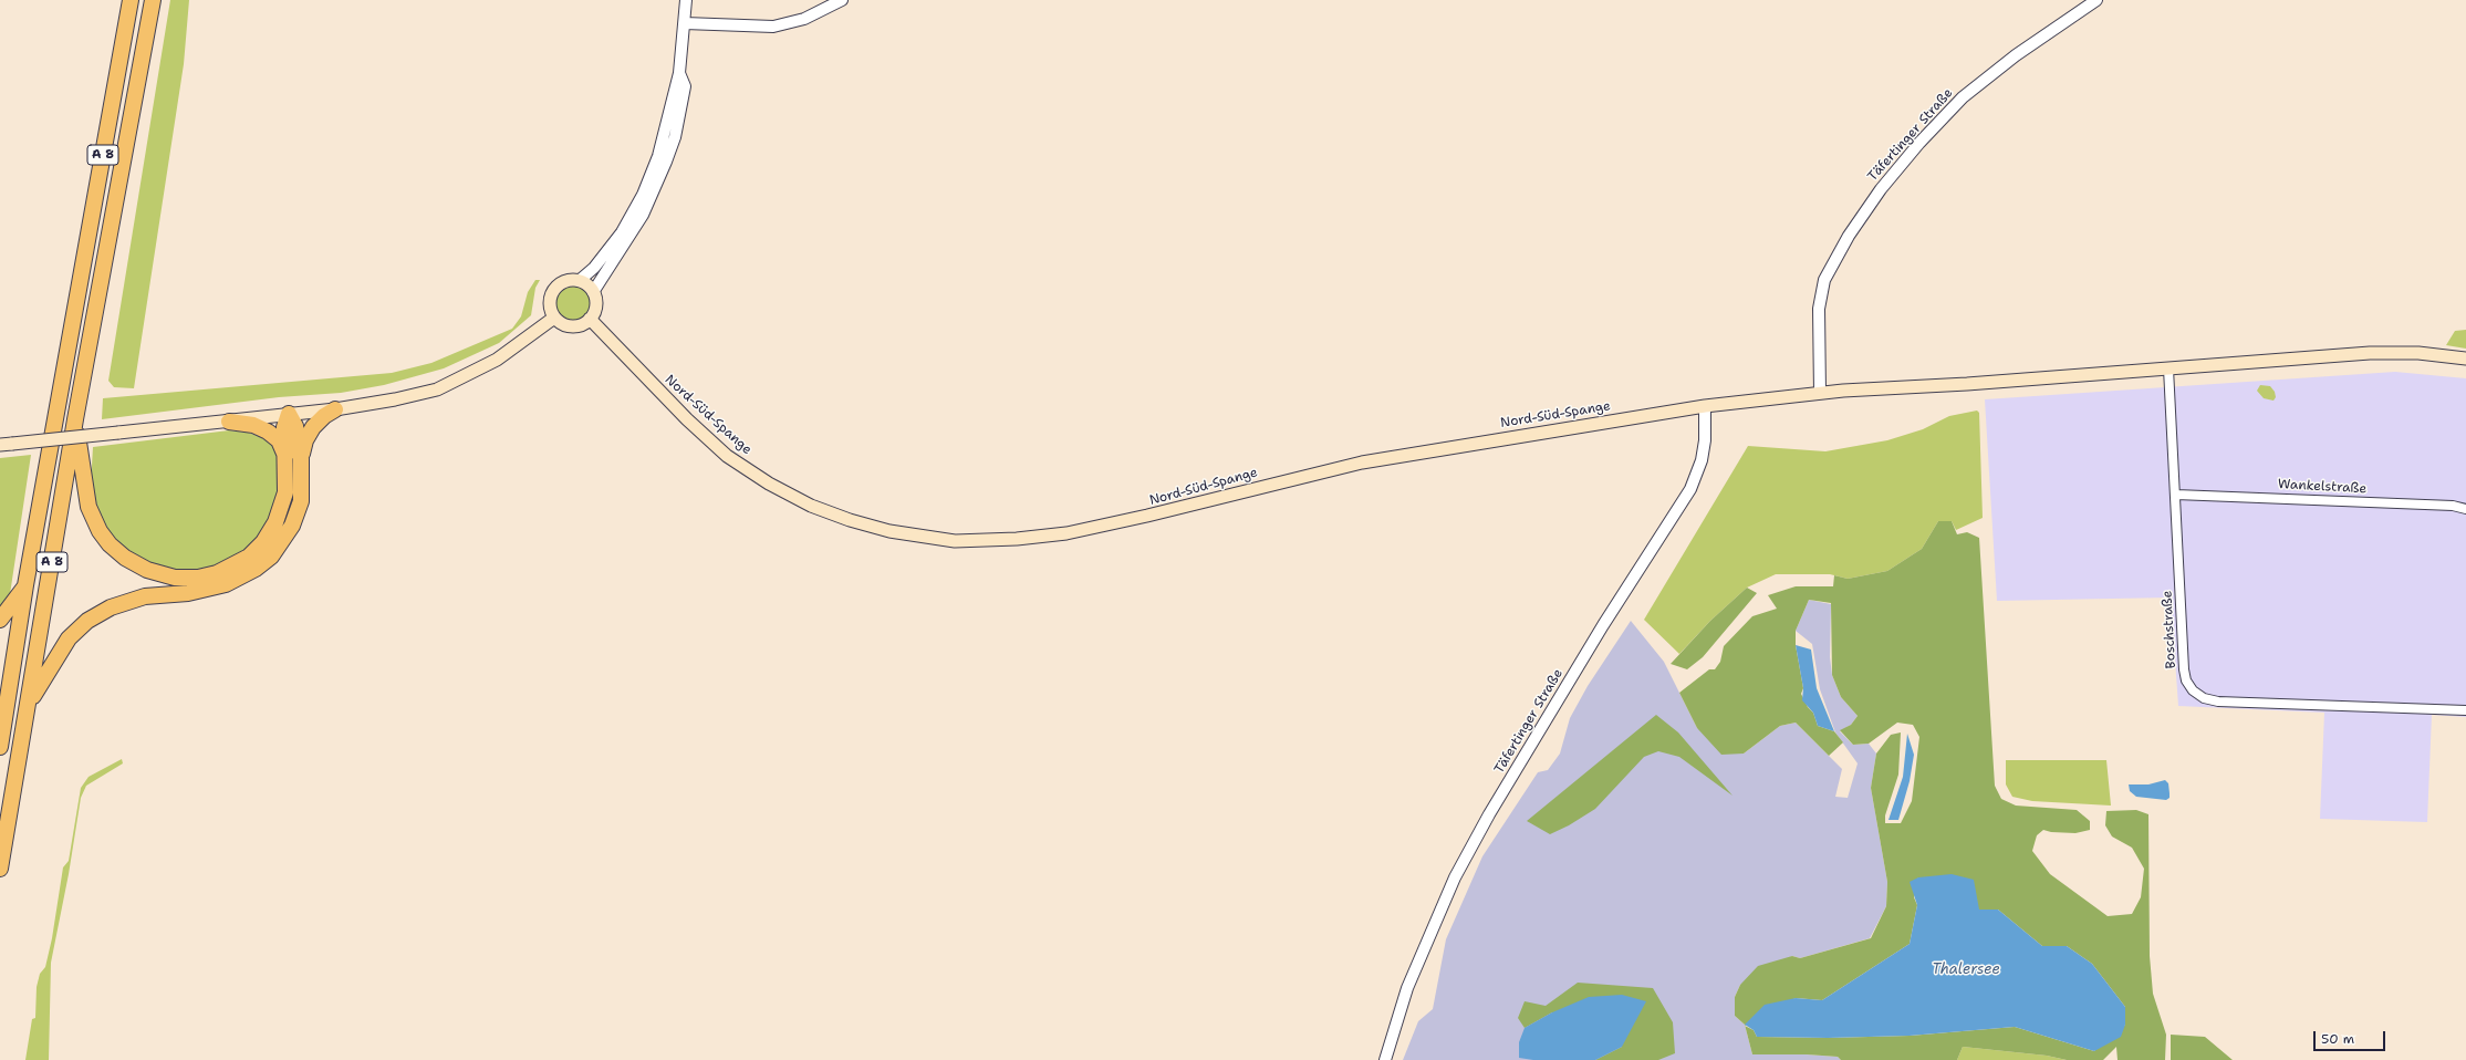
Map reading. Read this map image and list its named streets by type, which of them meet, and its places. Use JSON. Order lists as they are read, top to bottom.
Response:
{
  "streets": {
    "highway": ["A 8"],
    "main road": ["Nord-Süd-Spange"],
    "street": ["Täfertinger Straße", "Wankelstraße", "Boschstraße"]
  },
  "crossings": [
    ["Täfertinger Straße", "Nord-Süd-Spange"],
    ["Nord-Süd-Spange", "Boschstraße"],
    ["Wankelstraße", "Boschstraße"]
  ],
  "water": ["Thalersee"],
  "scale_bar": "50 m"
}
